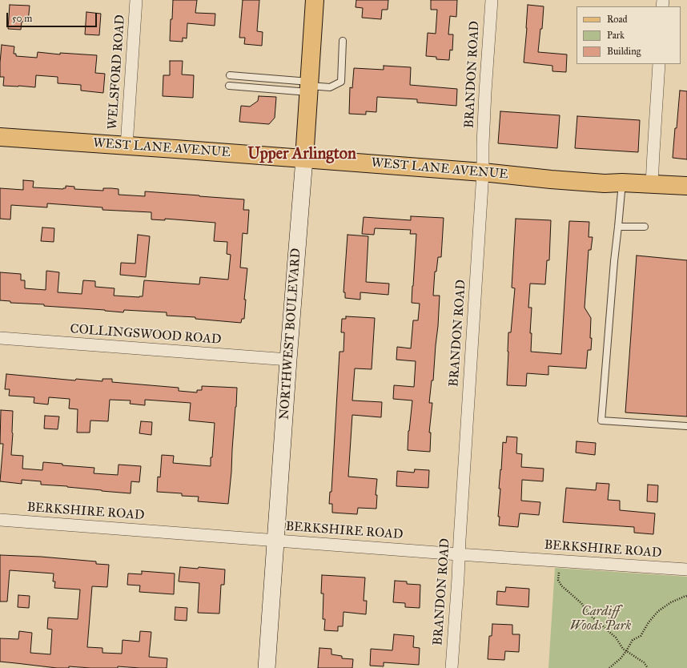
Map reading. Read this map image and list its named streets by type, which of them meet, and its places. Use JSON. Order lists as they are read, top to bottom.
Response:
{
  "streets": {
    "main road": ["WEST LANE AVENUE", "NORTHWEST BOULEVARD"],
    "street": [
      "WELSFORD ROAD",
      "BRANDON ROAD",
      "COLLINGSWOOD ROAD",
      "BERKSHIRE ROAD"
    ]
  },
  "crossings": [
    ["WELSFORD ROAD", "WEST LANE AVENUE"],
    ["BRANDON ROAD", "WEST LANE AVENUE"],
    ["BRANDON ROAD", "BERKSHIRE ROAD"],
    ["WEST LANE AVENUE", "NORTHWEST BOULEVARD"],
    ["NORTHWEST BOULEVARD", "COLLINGSWOOD ROAD"],
    ["NORTHWEST BOULEVARD", "BERKSHIRE ROAD"]
  ],
  "districts": ["Upper Arlington"],
  "parks": ["Cardiff Woods Park"],
  "legend": ["Road", "Park", "Building"],
  "scale_bar": "50 m"
}
